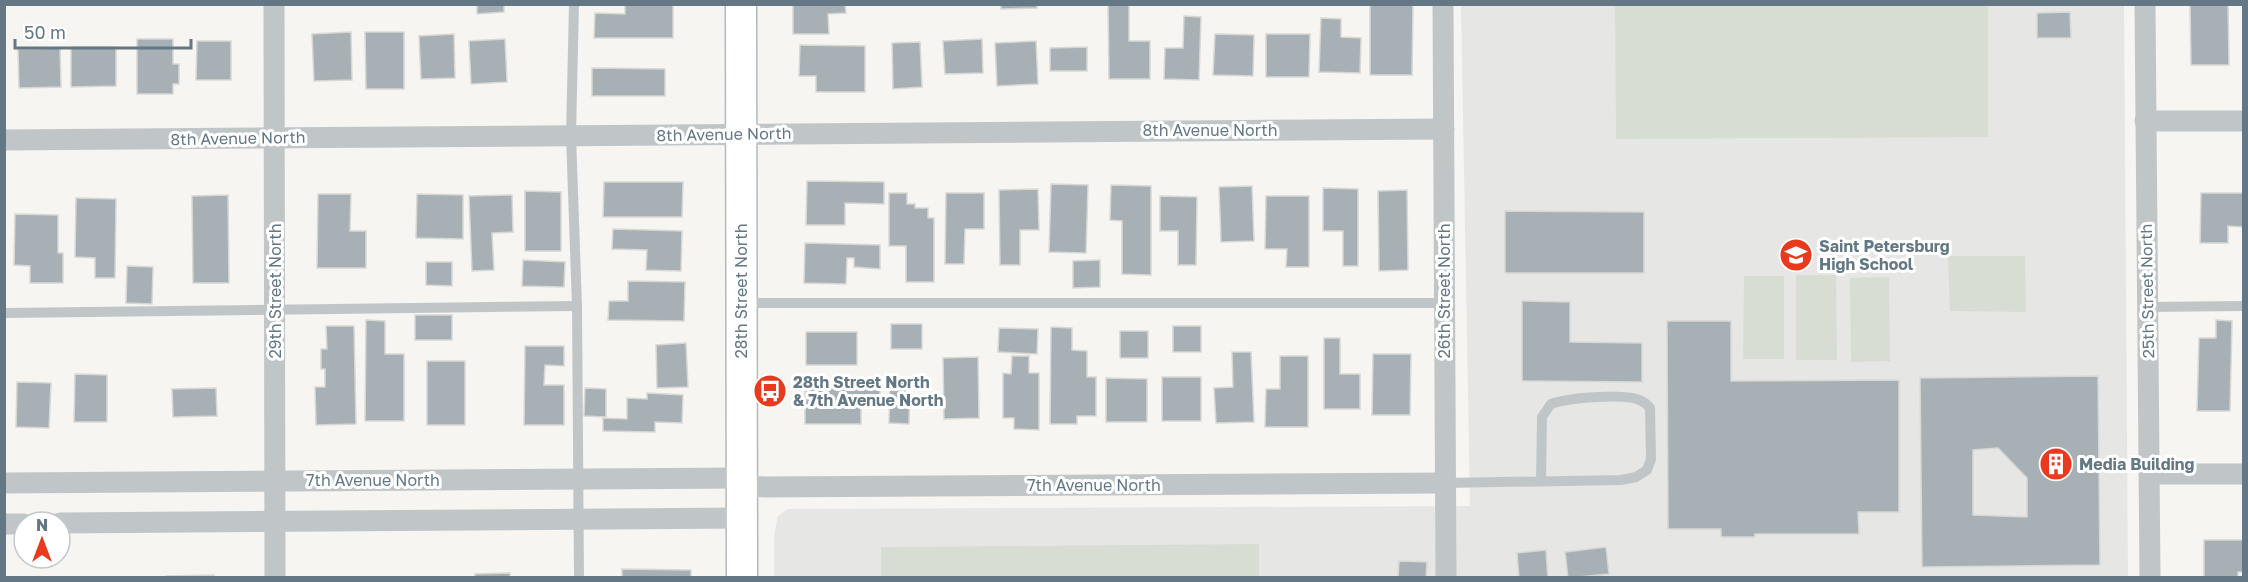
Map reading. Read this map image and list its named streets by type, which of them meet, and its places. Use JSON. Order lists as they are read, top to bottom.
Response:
{
  "streets": {
    "street": [
      "8th Avenue North",
      "29th Street North",
      "28th Street North",
      "26th Street North",
      "25th Street North",
      "7th Avenue North"
    ]
  },
  "crossings": [
    ["8th Avenue North", "29th Street North"],
    ["8th Avenue North", "28th Street North"],
    ["8th Avenue North", "26th Street North"],
    ["29th Street North", "7th Avenue North"],
    ["28th Street North", "7th Avenue North"],
    ["26th Street North", "7th Avenue North"]
  ],
  "places": {
    "school or university": ["Saint Petersburg High School"],
    "bus stop": ["28th Street North & 7th Avenue North"],
    "building": ["Media Building"]
  },
  "scale_bar": "50 m",
  "north": "top"
}
